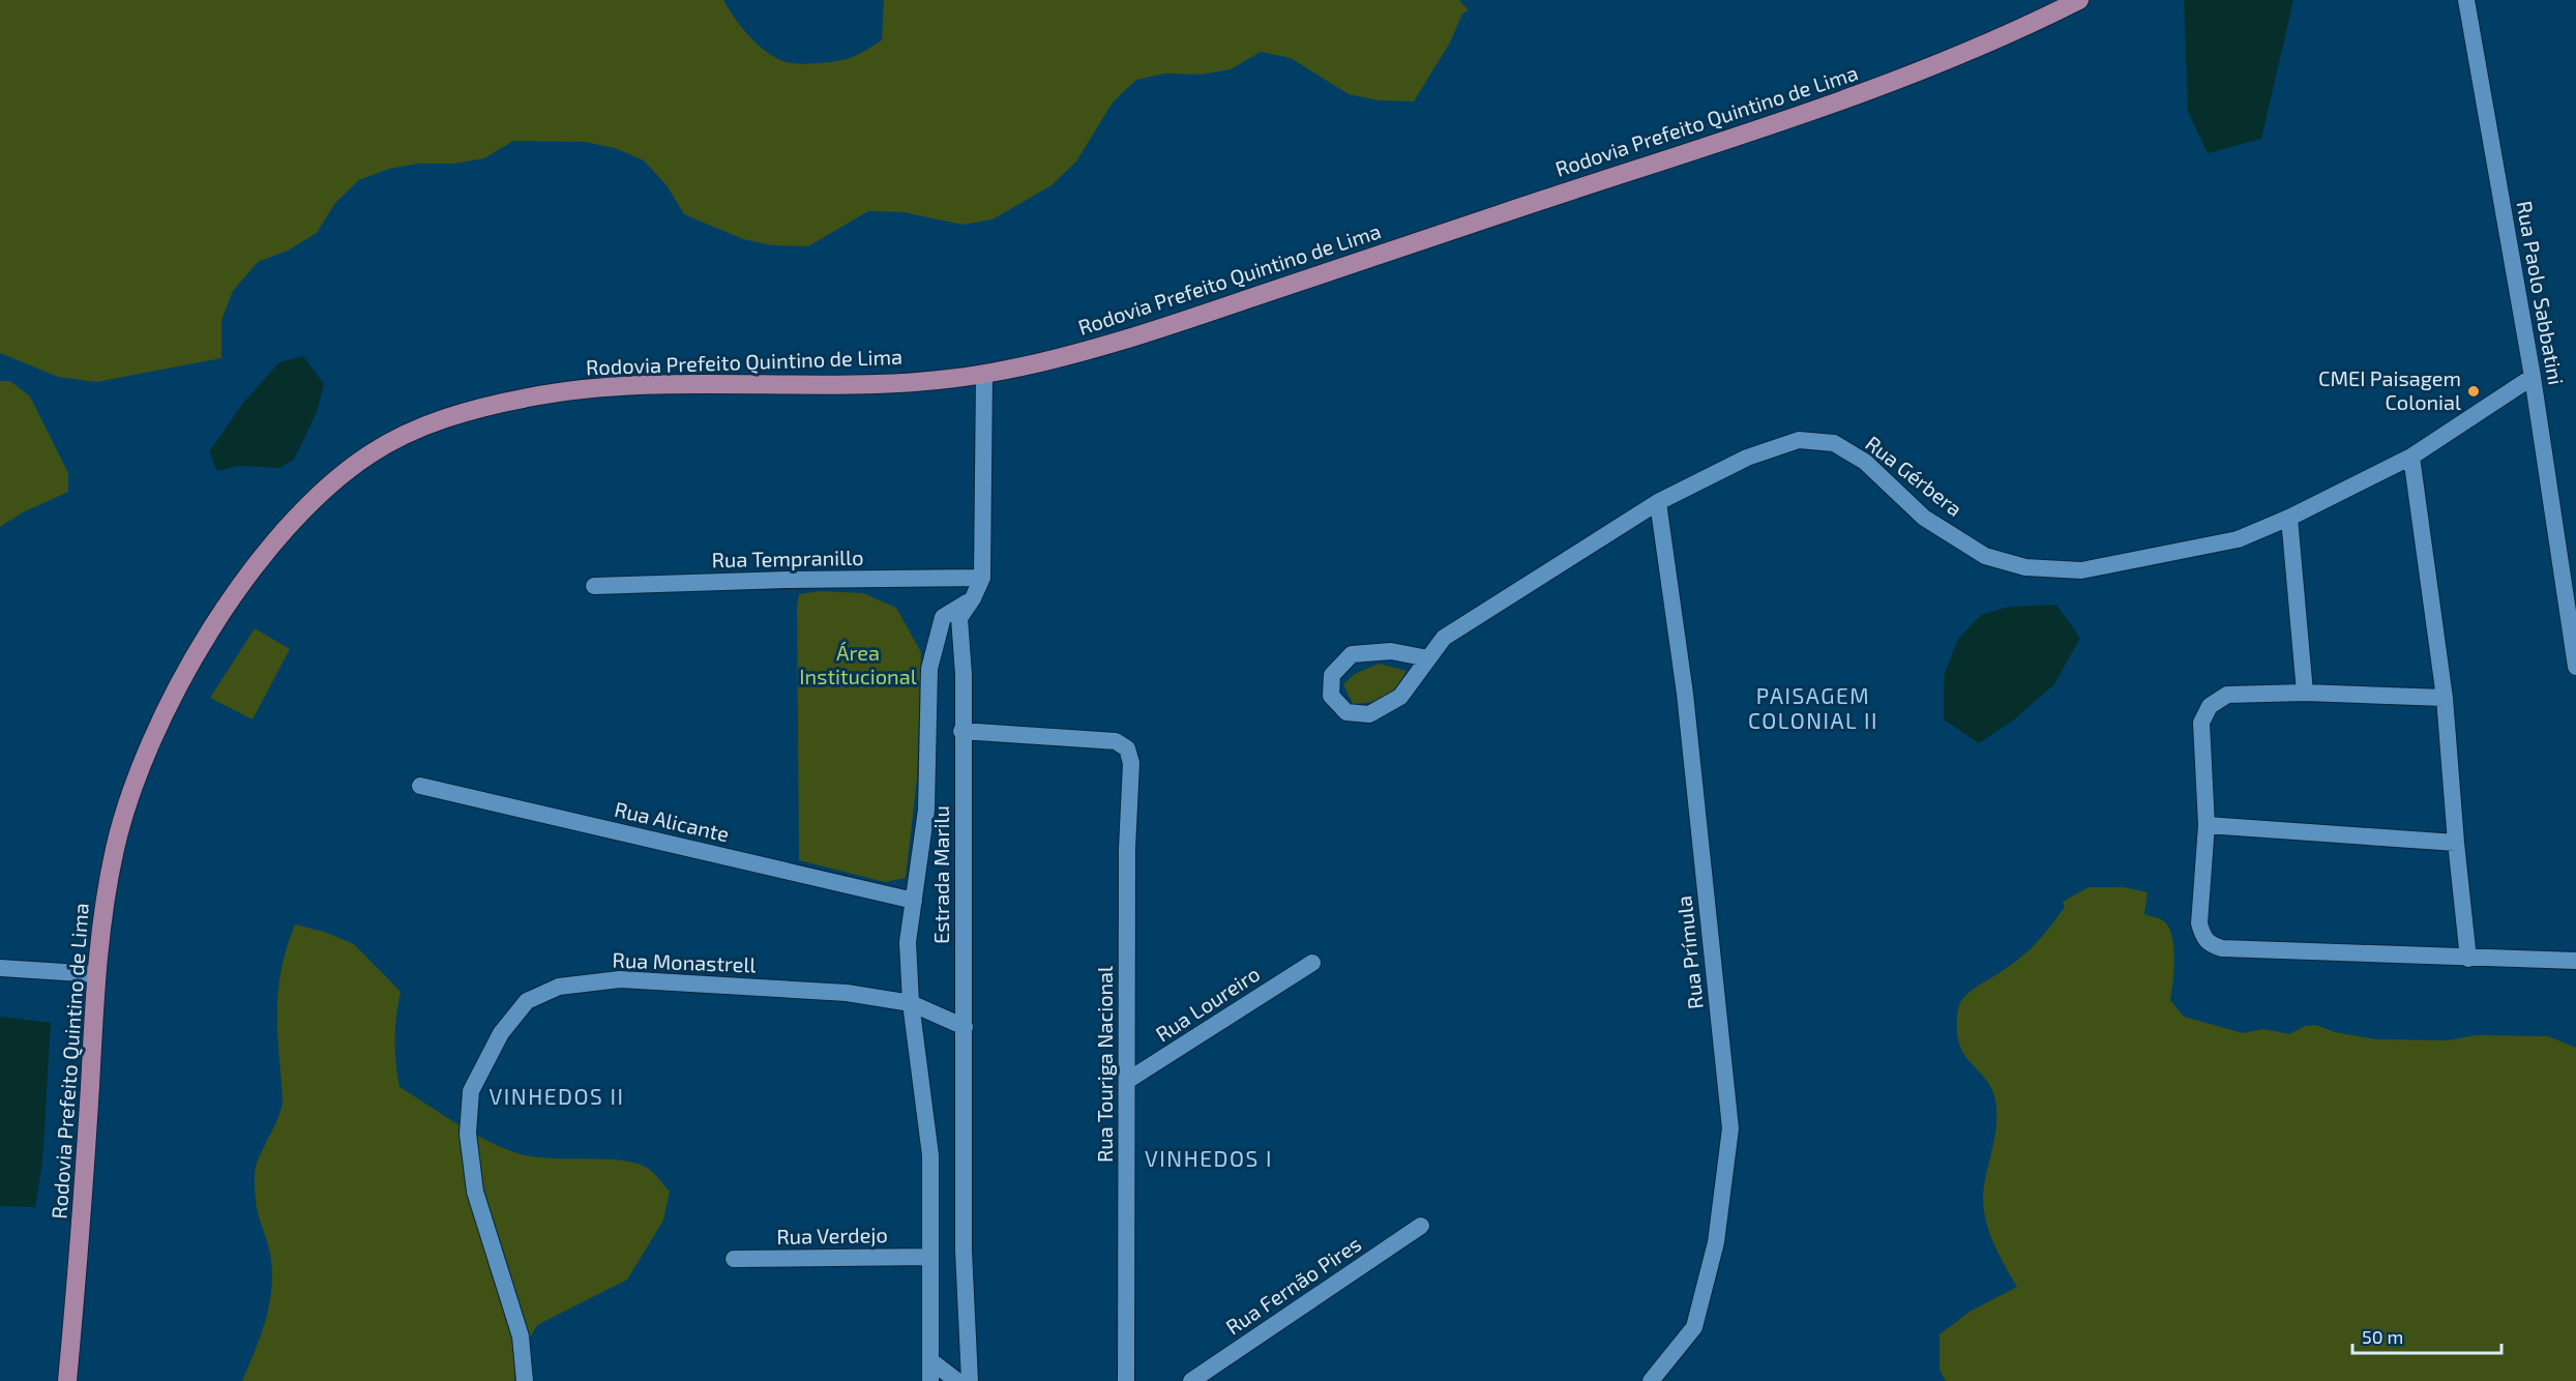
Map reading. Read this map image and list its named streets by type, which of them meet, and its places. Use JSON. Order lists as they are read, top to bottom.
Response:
{
  "streets": {
    "main road": ["Rodovia Prefeito Quintino de Lima"],
    "street": [
      "Rua Paolo Sabbatini",
      "Rua Gérbera",
      "Rua Tempranillo",
      "Rua Alicante",
      "Estrada Marilu",
      "Rua Prímula",
      "Rua Monastrell",
      "Rua Loureiro",
      "Rua Touriga Nacional",
      "Rua Verdejo",
      "Rua Fernão Pires"
    ]
  },
  "crossings": [
    ["Rodovia Prefeito Quintino de Lima", "Estrada Marilu"],
    ["Rua Paolo Sabbatini", "Rua Gérbera"],
    ["Rua Gérbera", "Rua Prímula"],
    ["Rua Tempranillo", "Estrada Marilu"],
    ["Estrada Marilu", "Rua Monastrell"],
    ["Estrada Marilu", "Rua Touriga Nacional"],
    ["Rua Loureiro", "Rua Touriga Nacional"]
  ],
  "districts": ["PAISAGEM COLONIAL II", "VINHEDOS II", "VINHEDOS I"],
  "parks": ["Área Institucional"],
  "places": ["CMEI Paisagem Colonial"],
  "scale_bar": "50 m"
}
